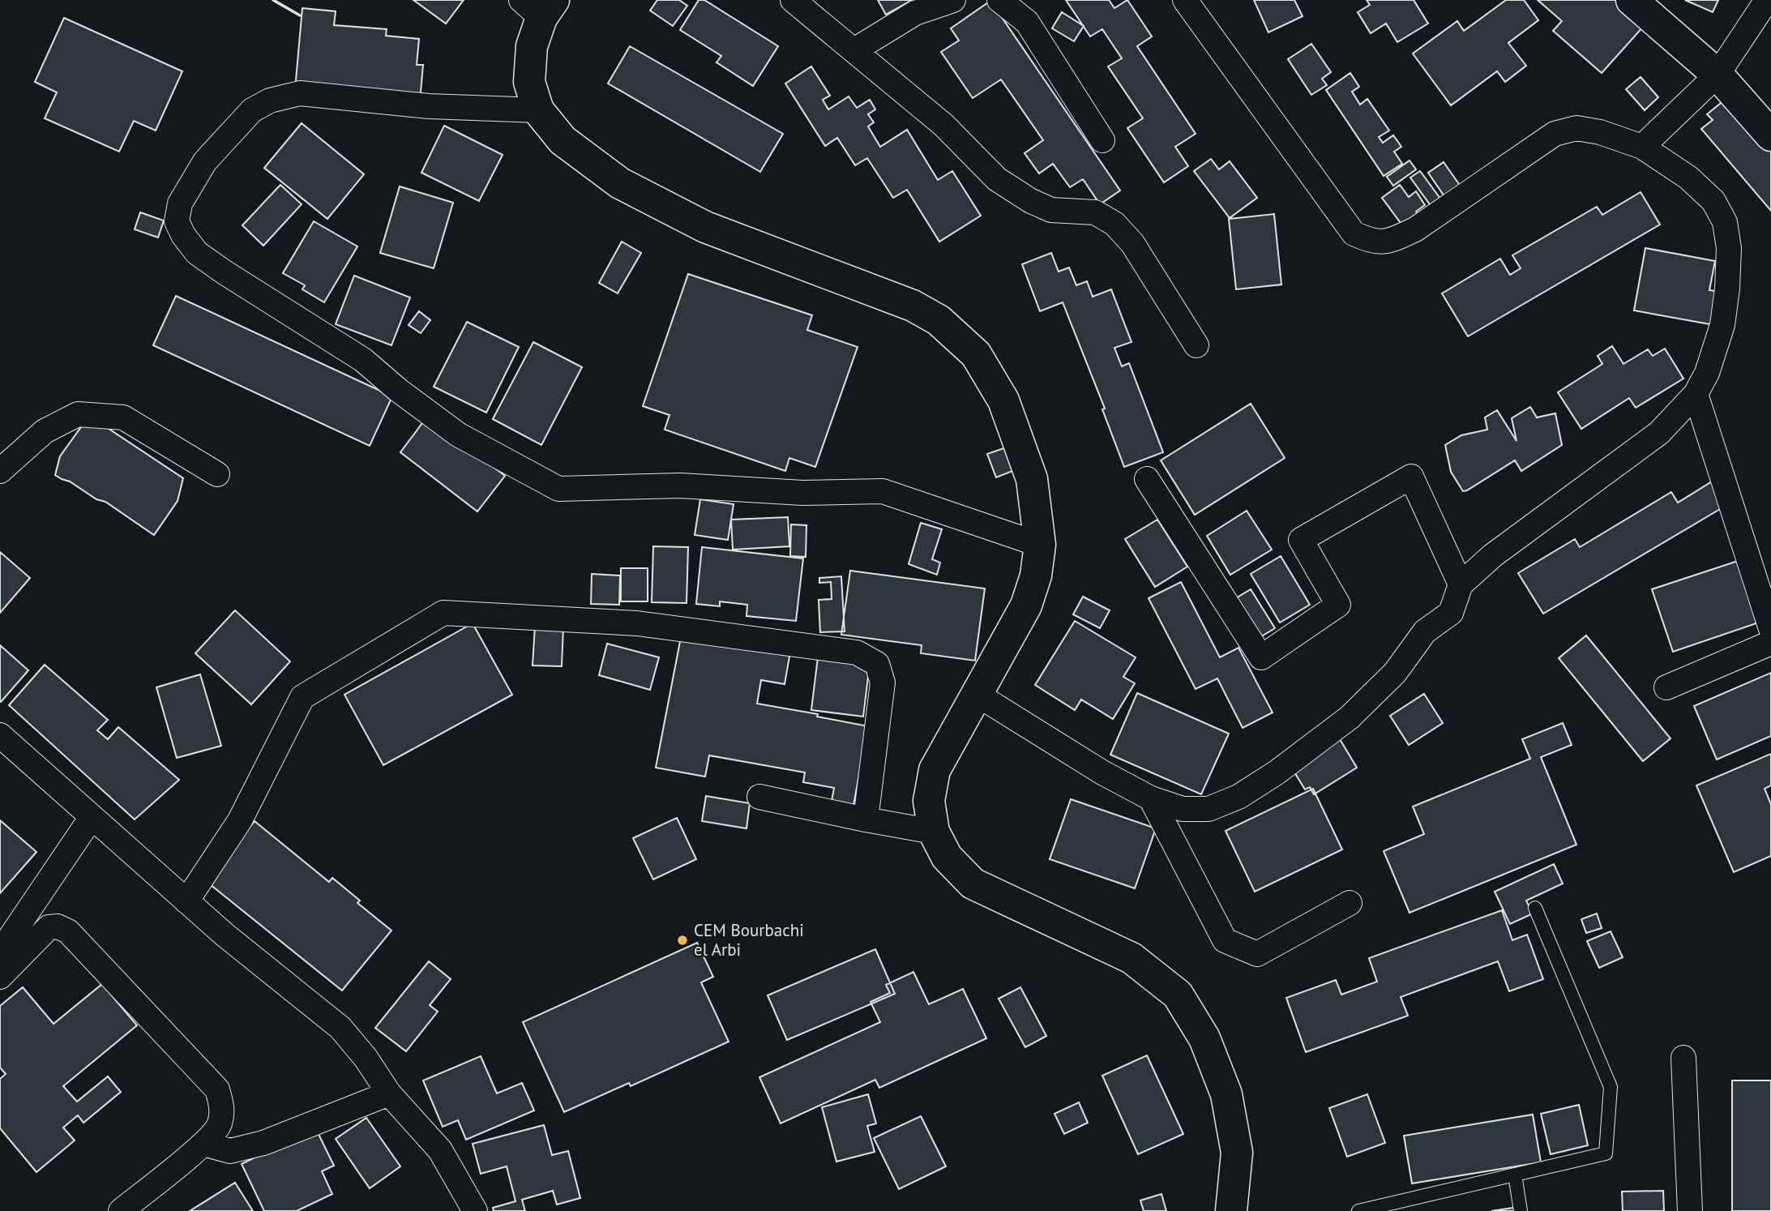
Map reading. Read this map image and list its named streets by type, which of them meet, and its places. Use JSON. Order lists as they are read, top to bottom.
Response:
{
  "places": ["CEM Bourbachi el Arbi"]
}
